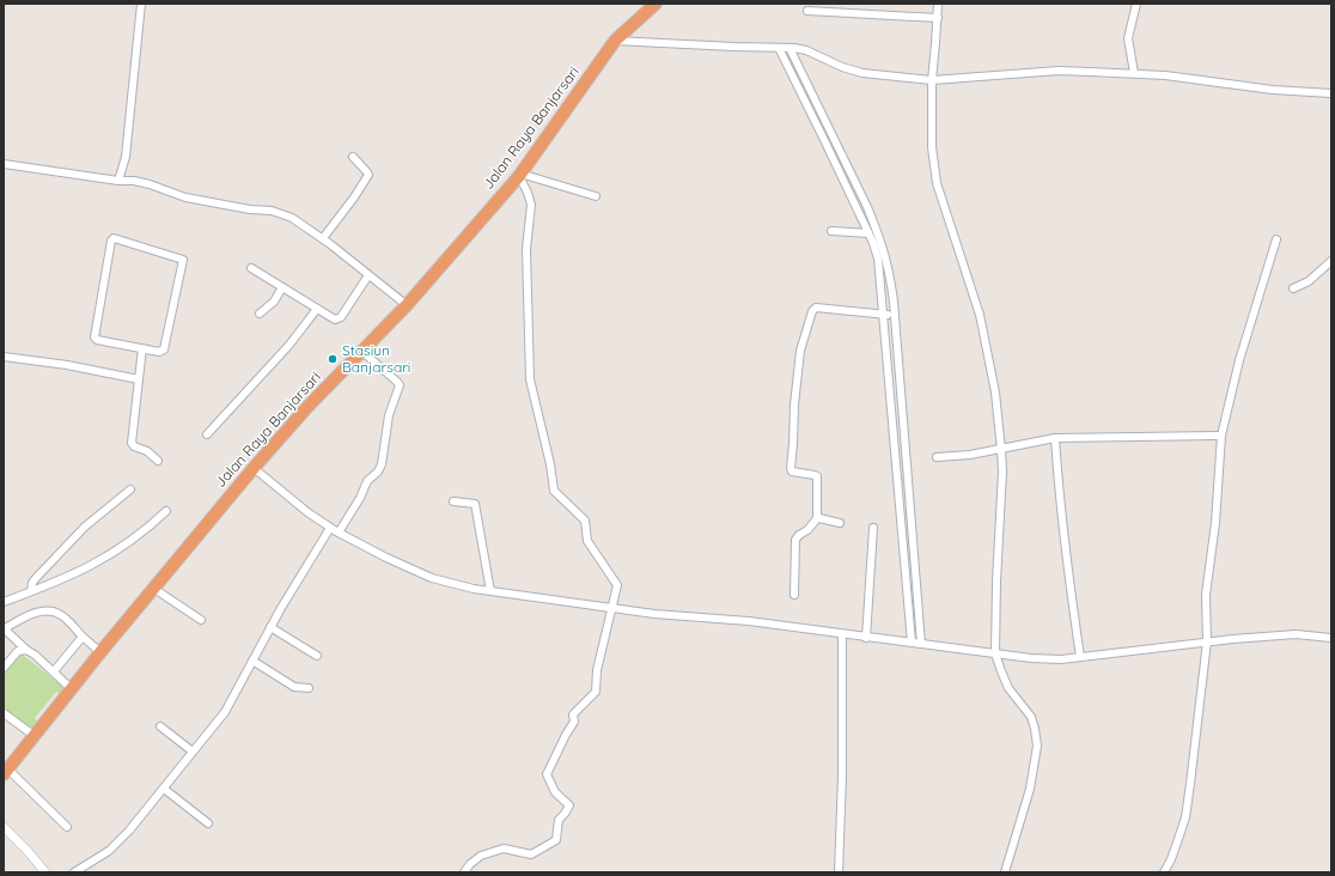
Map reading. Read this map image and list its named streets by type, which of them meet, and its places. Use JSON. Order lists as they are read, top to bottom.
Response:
{
  "streets": {
    "highway": ["Jalan Raya Banjarsari"]
  },
  "places": ["Stasiun Banjarsari"]
}
